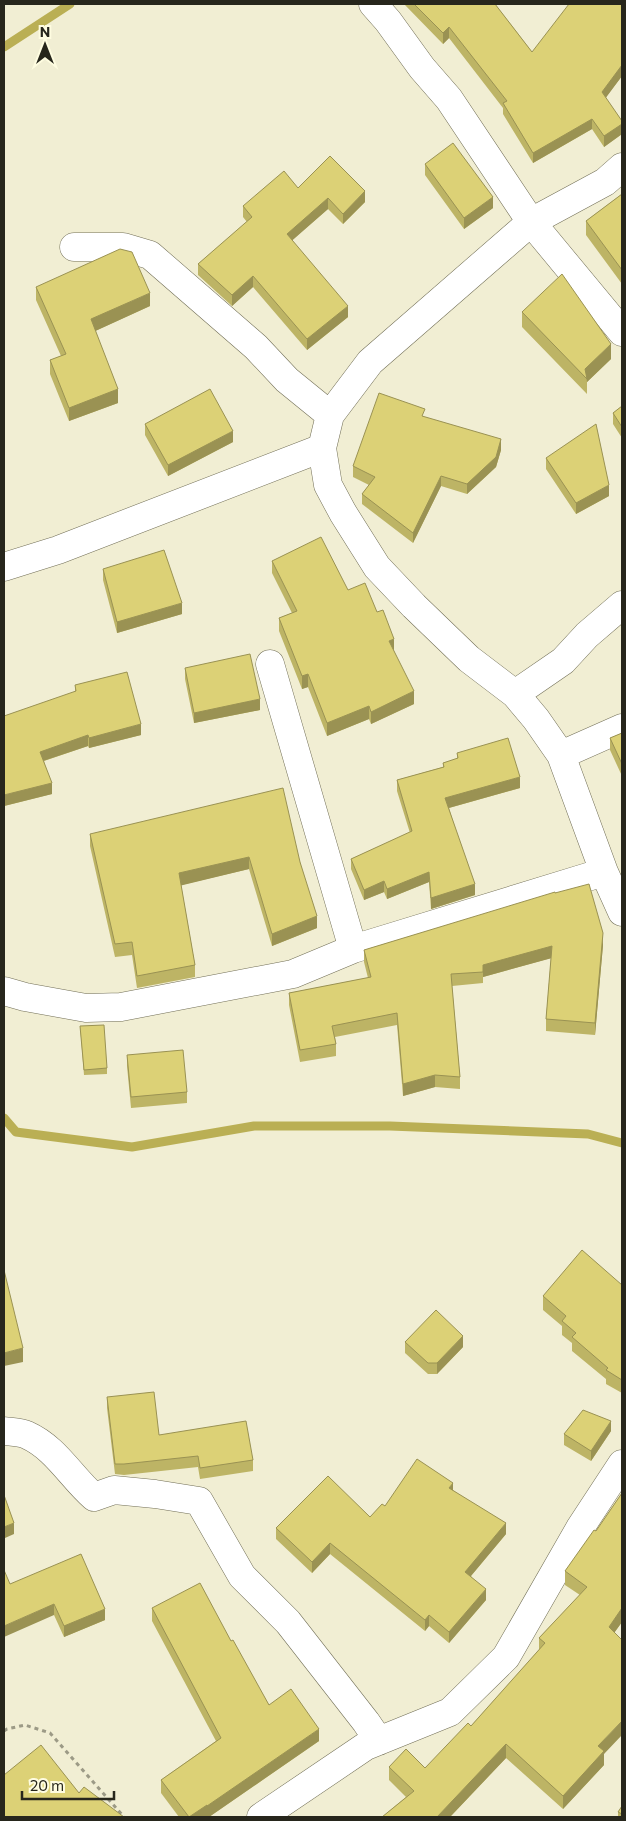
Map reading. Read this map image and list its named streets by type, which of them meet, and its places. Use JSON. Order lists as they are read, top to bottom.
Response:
{
  "scale_bar": "20 m",
  "north": "top"
}
